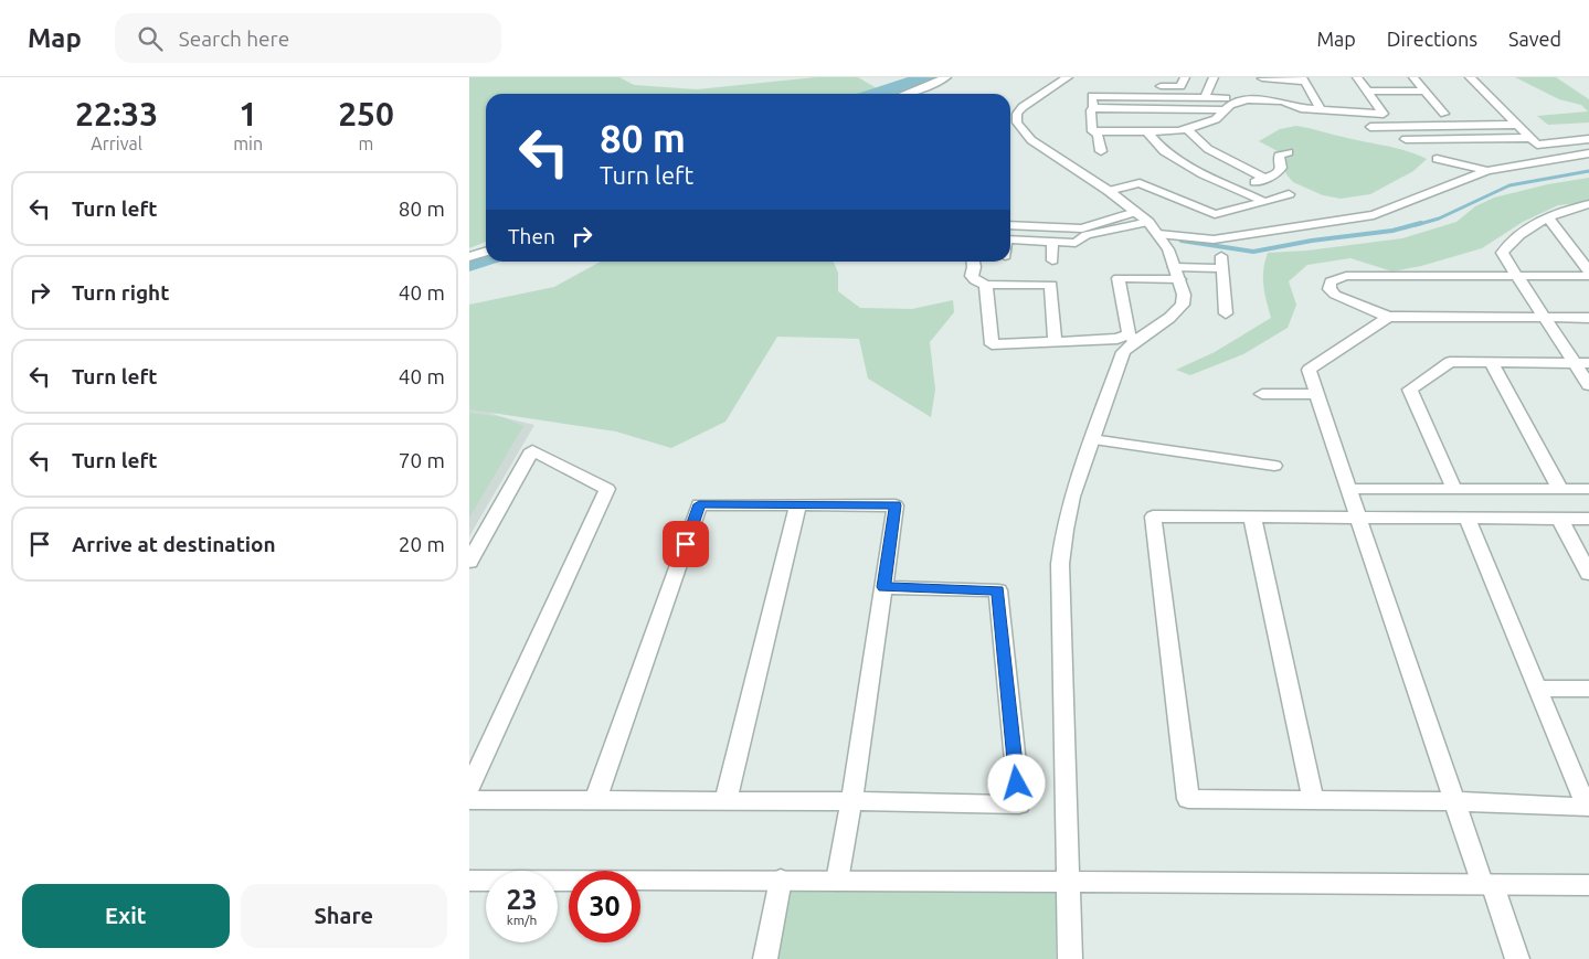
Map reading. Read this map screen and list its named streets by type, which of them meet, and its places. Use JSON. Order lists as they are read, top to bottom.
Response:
{
  "page": {
    "header": "Map",
    "search": "Search here",
    "nav": ["Map", "Directions", "Saved"],
    "eta": [
      "22:33",
      "Arrival",
      "1",
      "min",
      "250",
      "m"
    ],
    "turn": ["80 m", "Turn left"],
    "list": [
      {
        "name": "Turn left",
        "value": "80 m"
      },
      {
        "name": "Turn right",
        "value": "40 m"
      },
      {
        "name": "Turn left",
        "value": "40 m"
      },
      {
        "name": "Turn left",
        "value": "70 m"
      },
      {
        "name": "Arrive at destination",
        "value": "20 m"
      }
    ],
    "then": "Then",
    "speed": "23 km/h",
    "limit": "30",
    "buttons": ["Exit", "Share"]
  }
}
